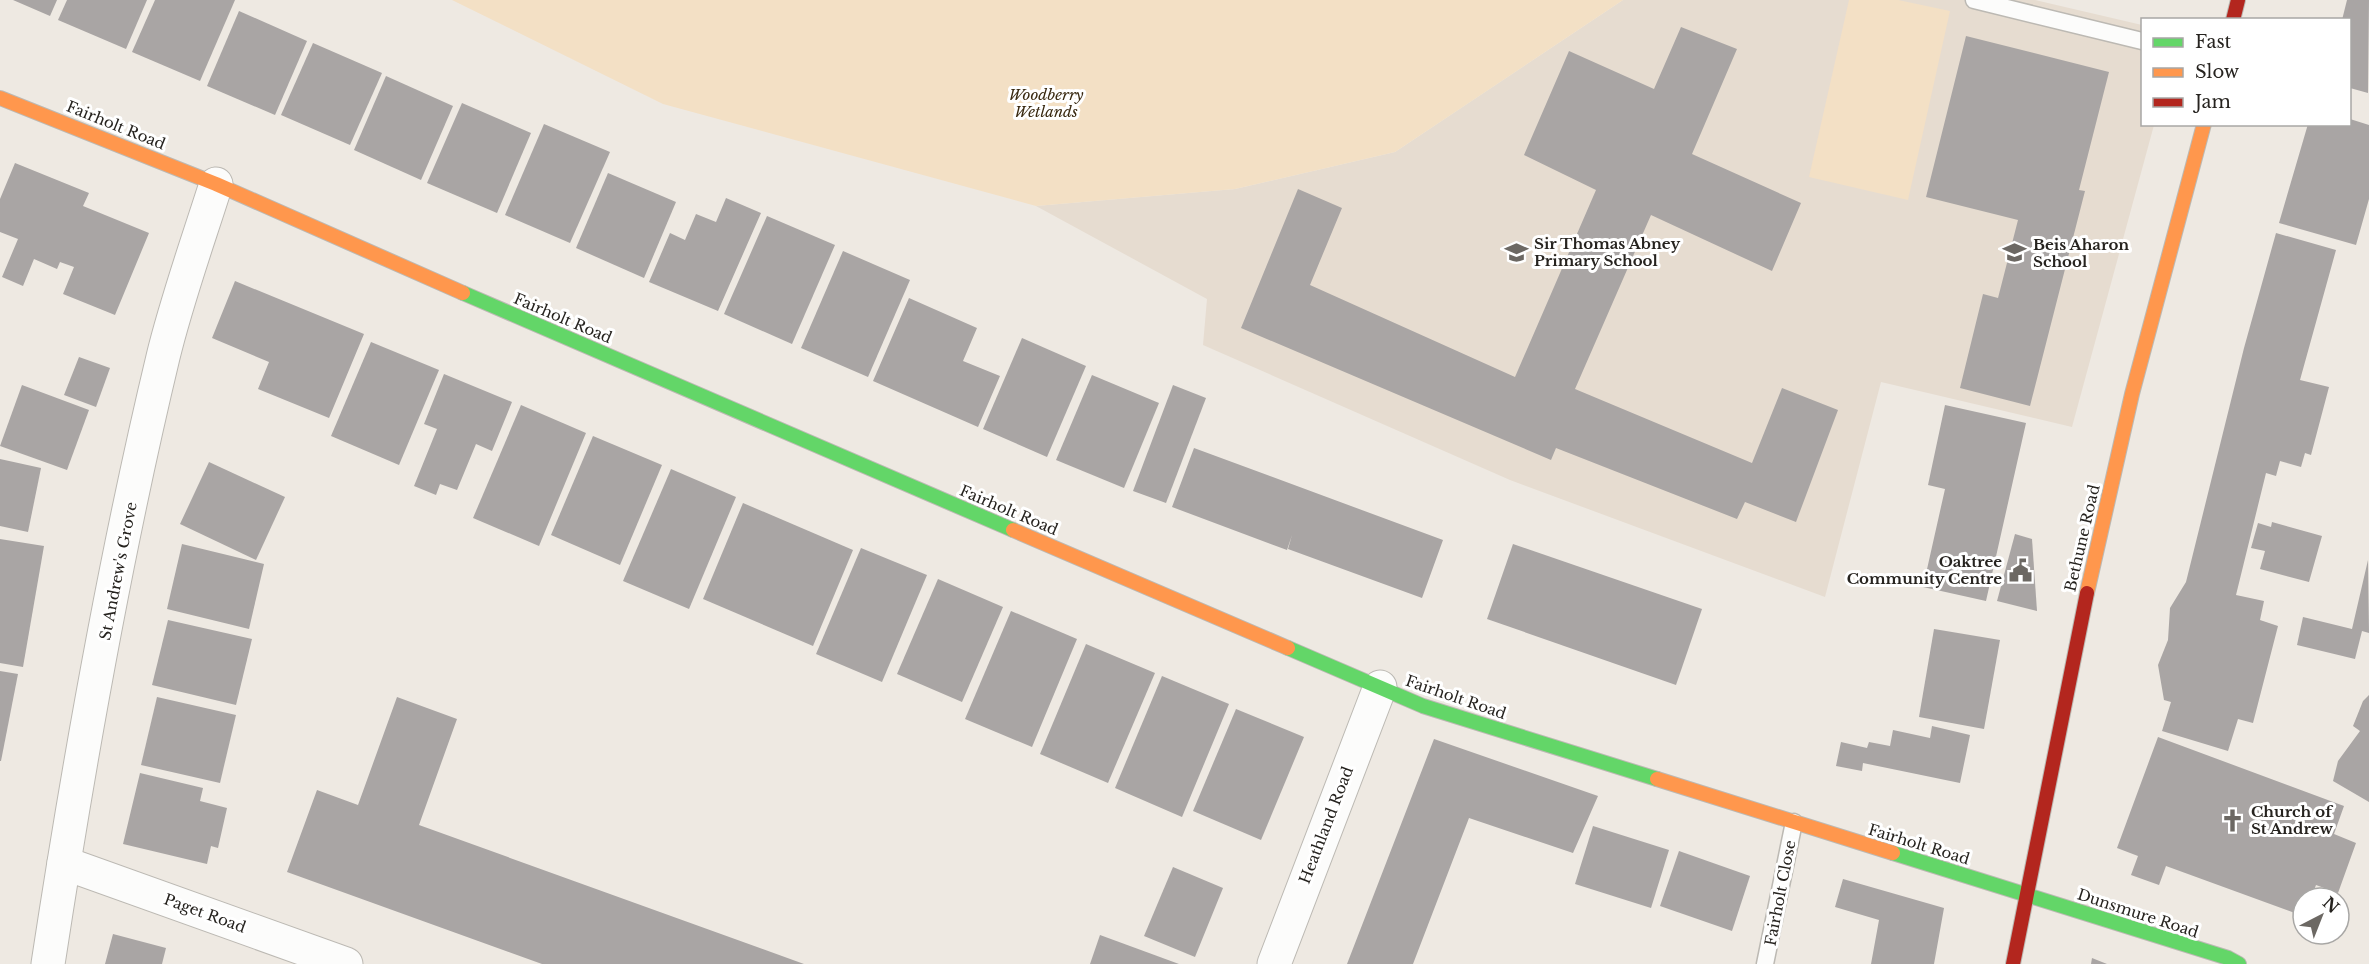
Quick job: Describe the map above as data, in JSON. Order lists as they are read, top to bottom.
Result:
{
  "streets": {
    "street": [
      "Fairholt Road",
      "Bethune Road",
      "St Andrew's Grove",
      "Heathland Road",
      "Paget Road",
      "Dunsmure Road"
    ],
    "lane": ["Fairholt Close"]
  },
  "crossings": [
    ["Fairholt Road", "Bethune Road"],
    ["Fairholt Road", "St Andrew's Grove"],
    ["Fairholt Road", "Heathland Road"],
    ["Fairholt Road", "Fairholt Close"],
    ["Fairholt Road", "Dunsmure Road"],
    ["Bethune Road", "Dunsmure Road"],
    ["St Andrew's Grove", "Paget Road"]
  ],
  "parks": ["Woodberry Wetlands"],
  "places": {
    "school or university": ["Sir Thomas Abney Primary School", "Beis Aharon School"],
    "public building": ["Oaktree Community Centre"],
    "church": ["Church of St Andrew"]
  },
  "legend": ["Fast", "Slow", "Jam"],
  "north": "top right"
}
